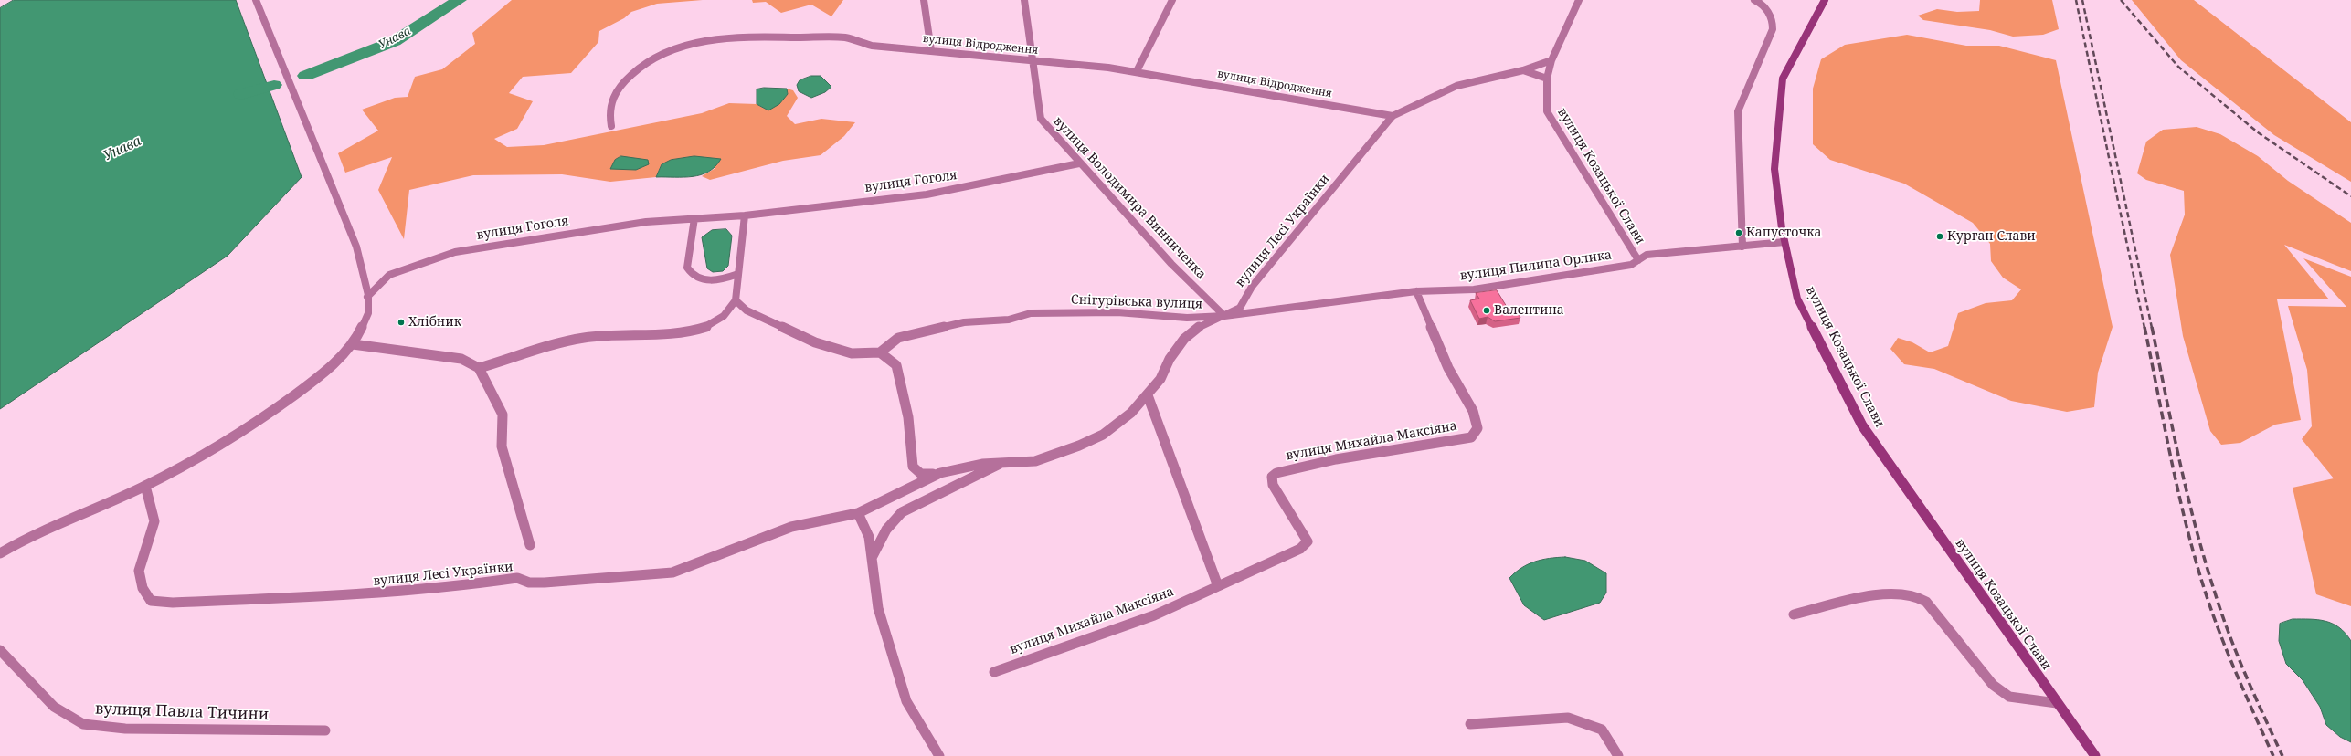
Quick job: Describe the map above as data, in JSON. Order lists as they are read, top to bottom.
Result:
{
  "streets": {
    "main road": ["вулиця Козацької Слави"],
    "street": [
      "вулиця Відродження",
      "вулиця Гоголя",
      "вулиця Володимира Винниченка",
      "вулиця Лесі Українки",
      "вулиця Пилипа Орлика",
      "Снігурівська вулиця",
      "вулиця Михайла Максіяна",
      "вулиця Павла Тичини"
    ]
  },
  "crossings": [
    ["вулиця Відродження", "вулиця Володимира Винниченка"],
    ["вулиця Відродження", "вулиця Лесі Українки"],
    ["вулиця Козацької Слави", "вулиця Лесі Українки"],
    ["вулиця Козацької Слави", "вулиця Пилипа Орлика"],
    ["вулиця Гоголя", "вулиця Володимира Винниченка"],
    ["вулиця Володимира Винниченка", "вулиця Лесі Українки"],
    ["вулиця Володимира Винниченка", "вулиця Пилипа Орлика"],
    ["вулиця Володимира Винниченка", "Снігурівська вулиця"],
    ["вулиця Лесі Українки", "вулиця Пилипа Орлика"],
    ["вулиця Лесі Українки", "Снігурівська вулиця"],
    ["вулиця Пилипа Орлика", "Снігурівська вулиця"],
    ["вулиця Пилипа Орлика", "вулиця Михайла Максіяна"]
  ],
  "water": ["Унава"],
  "places": [
    "Капусточка",
    "Курган Слави",
    "Валентина",
    "Хлібник"
  ]
}
